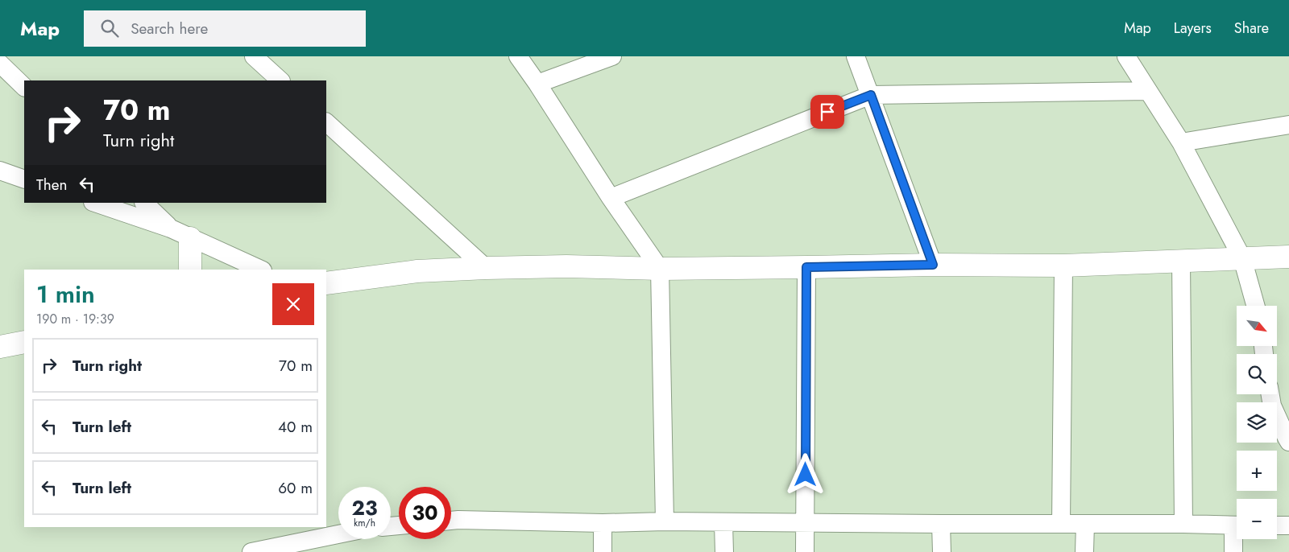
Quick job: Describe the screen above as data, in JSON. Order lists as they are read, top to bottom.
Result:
{
  "north": "bottom right",
  "page": {
    "header": "Map",
    "search": "Search here",
    "nav": ["Map", "Layers", "Share"],
    "turn": ["70 m", "Turn right"],
    "then": "Then",
    "heading": ["1 min", "190 m · 19:39"],
    "map_buttons": ["+", "−"],
    "list": [
      {
        "name": "Turn right",
        "value": "70 m"
      },
      {
        "name": "Turn left",
        "value": "40 m"
      },
      {
        "name": "Turn left",
        "value": "60 m"
      }
    ],
    "speed": "23 km/h",
    "limit": "30"
  }
}
